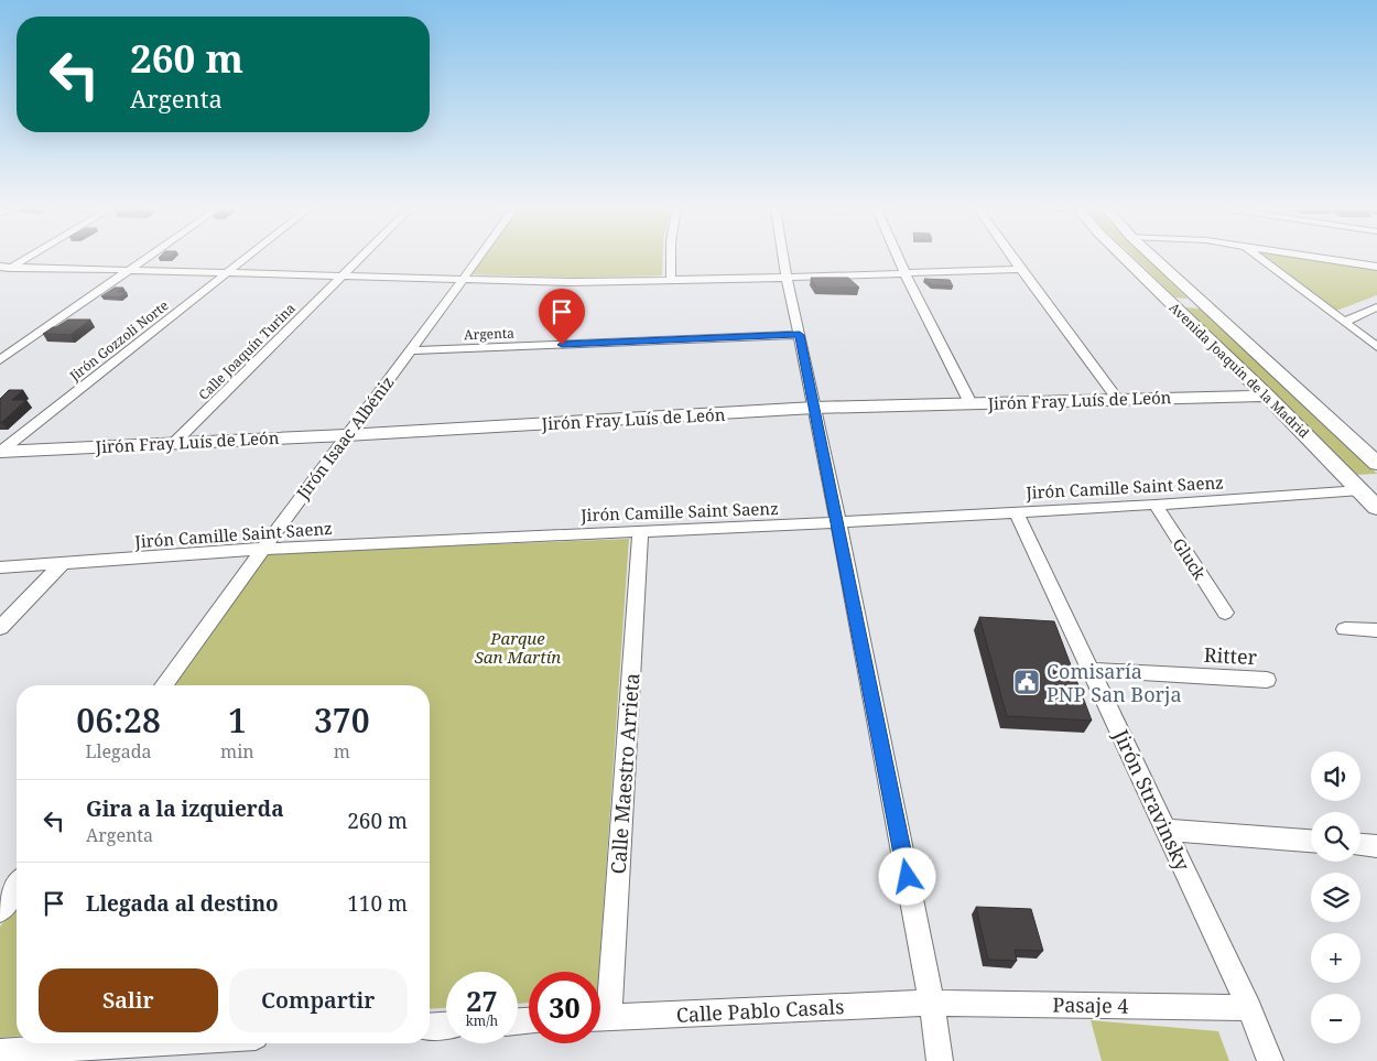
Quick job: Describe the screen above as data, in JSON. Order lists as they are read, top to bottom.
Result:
{
  "streets": {
    "street": [
      "Argenta",
      "Jirón Gozzoli Norte",
      "Calle Joaquín Turina",
      "Avenida Joaquín de la Madrid",
      "Jirón Fray Luís de León",
      "Jirón Isaac Albéniz",
      "Jirón Camille Saint Saenz",
      "Gluck",
      "Ritter",
      "Calle Maestro Arrieta",
      "Jirón Stravinsky",
      "Pasaje 4",
      "Calle Pablo Casals"
    ]
  },
  "crossings": [
    ["Argenta", "Jirón Isaac Albéniz"],
    ["Jirón Gozzoli Norte", "Jirón Fray Luís de León"],
    ["Calle Joaquín Turina", "Jirón Fray Luís de León"],
    ["Avenida Joaquín de la Madrid", "Jirón Fray Luís de León"],
    ["Avenida Joaquín de la Madrid", "Jirón Camille Saint Saenz"],
    ["Jirón Fray Luís de León", "Jirón Isaac Albéniz"],
    ["Jirón Isaac Albéniz", "Jirón Camille Saint Saenz"],
    ["Jirón Camille Saint Saenz", "Gluck"],
    ["Jirón Camille Saint Saenz", "Calle Maestro Arrieta"],
    ["Jirón Camille Saint Saenz", "Jirón Stravinsky"],
    ["Ritter", "Jirón Stravinsky"],
    ["Jirón Stravinsky", "Pasaje 4"],
    ["Pasaje 4", "Calle Pablo Casals"]
  ],
  "parks": ["Parque San Martín"],
  "places": {
    "public building": ["Comisaría PNP San Borja"]
  },
  "page": {
    "turn": ["260 m", "Argenta"],
    "eta": [
      "06:28",
      "Llegada",
      "1",
      "min",
      "370",
      "m"
    ],
    "map_buttons": ["+", "−"],
    "list": [
      {
        "name": "Gira a la izquierda",
        "note": "Argenta",
        "value": "260 m"
      },
      {
        "name": "Llegada al destino",
        "value": "110 m"
      }
    ],
    "buttons": ["Salir", "Compartir"],
    "speed": "27 km/h",
    "limit": "30"
  }
}
